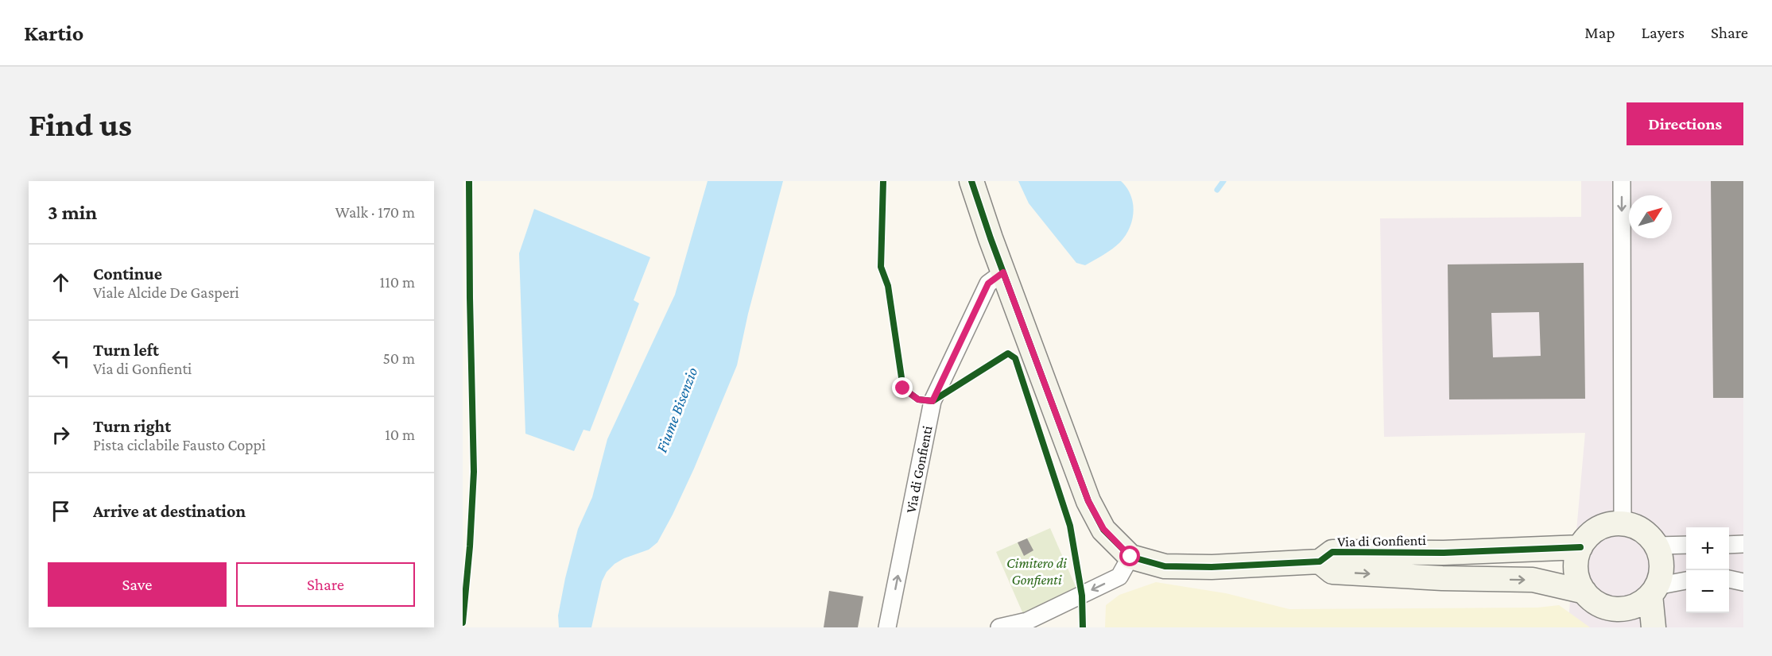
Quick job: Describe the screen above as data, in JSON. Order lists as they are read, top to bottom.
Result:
{
  "streets": {
    "street": ["Via di Gonfienti"]
  },
  "water": ["Fiume Bisenzio"],
  "parks": ["Cimitero di Gonfienti"],
  "north": "top right",
  "page": {
    "header": "Kartio",
    "nav": ["Map", "Layers", "Share"],
    "buttons": [
      "Directions",
      ["Save", "Share"]
    ],
    "title": "Find us",
    "heading": ["3 min", "Walk · 170 m"],
    "list": [
      ["Continue", "Viale Alcide De Gasperi", "110 m"],
      ["Turn left", "Via di Gonfienti", "50 m"],
      ["Turn right", "Pista ciclabile Fausto Coppi", "10 m"],
      "Arrive at destination"
    ],
    "map_buttons": ["+", "−"]
  }
}
